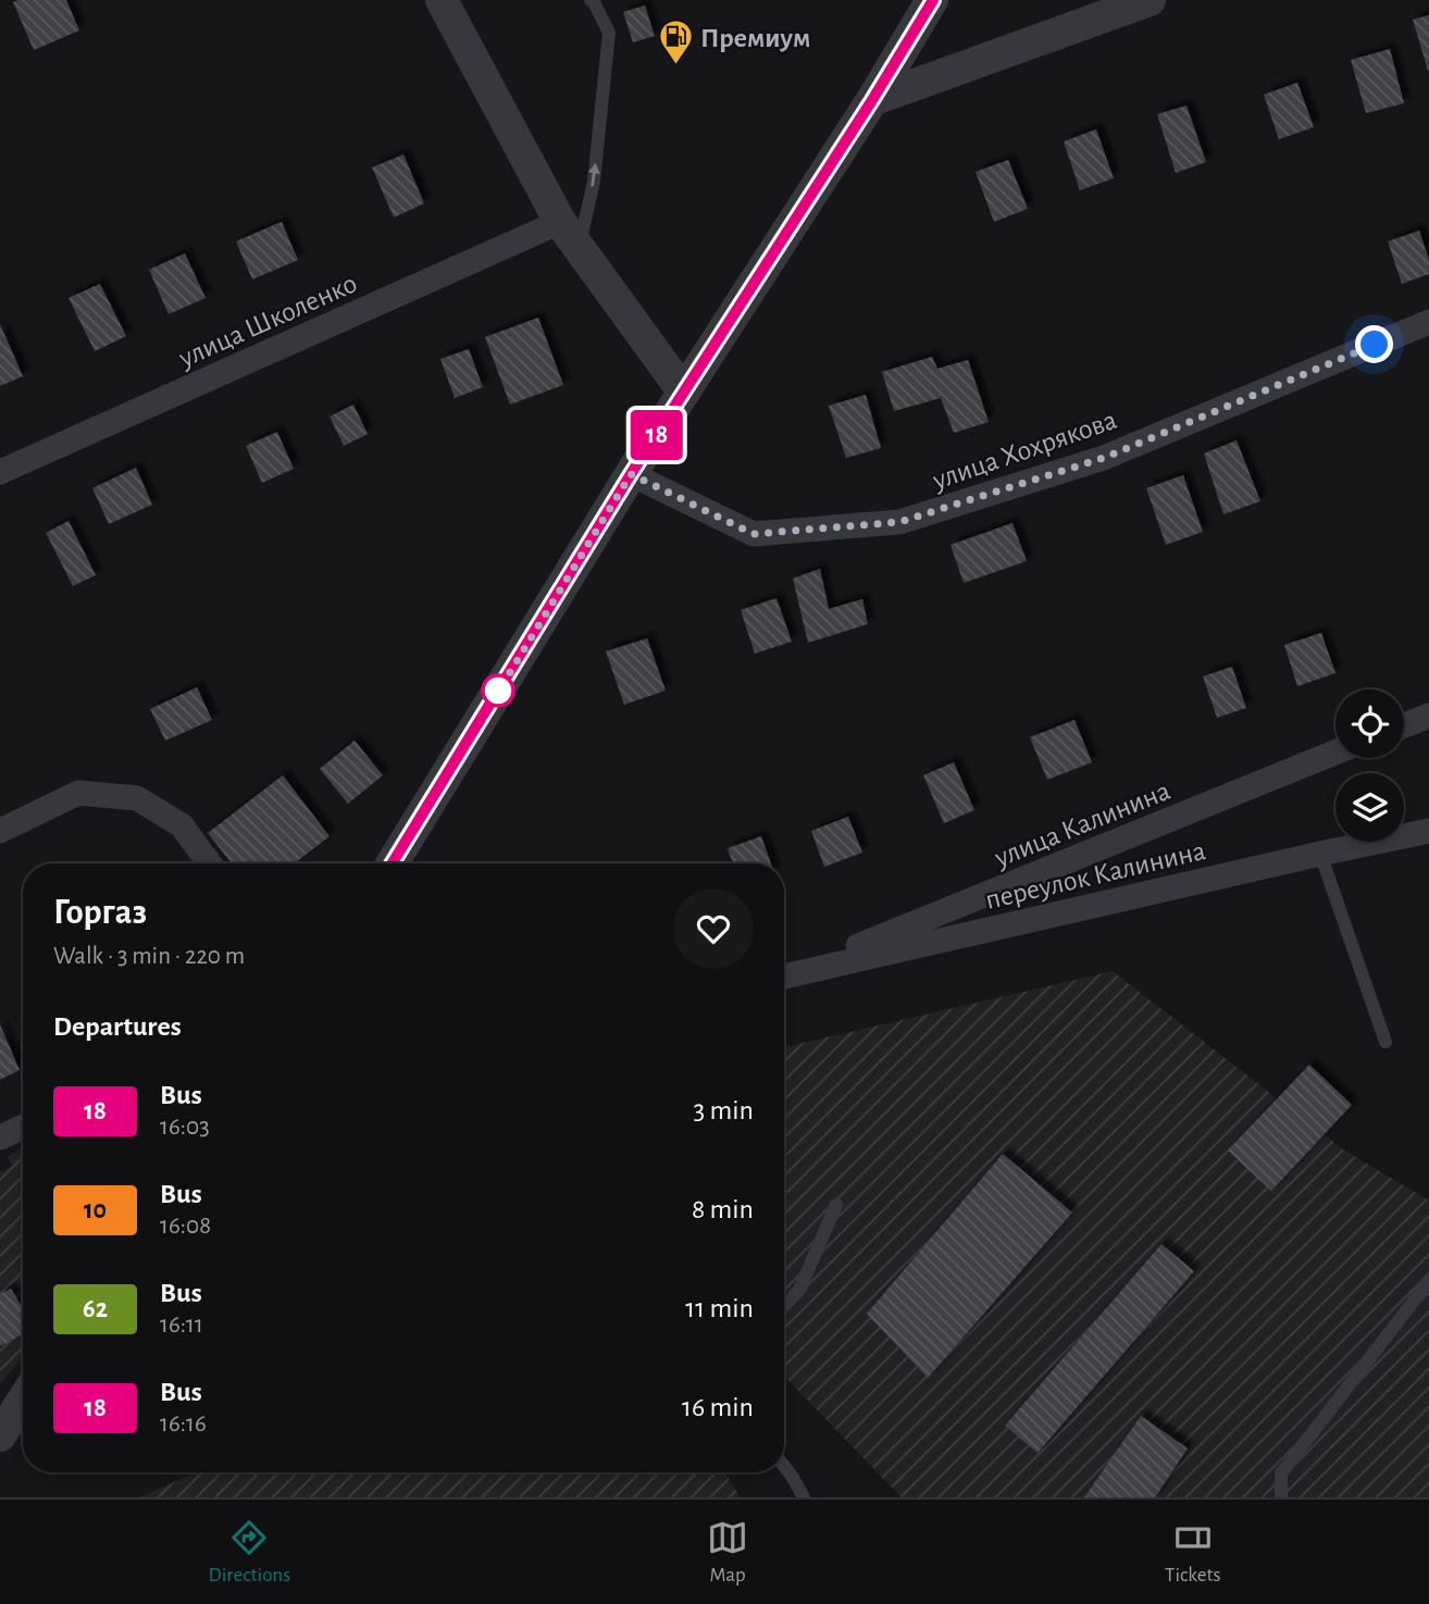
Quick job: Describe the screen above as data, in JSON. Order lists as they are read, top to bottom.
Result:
{
  "streets": {
    "street": [
      "улица Школенко",
      "улица Хохрякова",
      "улица Калинина",
      "переулок Калинина"
    ]
  },
  "places": {
    "fuel station": ["Премиум"]
  },
  "lines": ["bus line 18"],
  "page": {
    "on_map": "18",
    "heading": [
      ["Горгаз", "Walk · 3 min · 220 m"],
      "Departures"
    ],
    "list": [
      {
        "mark": "18",
        "name": "Bus",
        "note": "16:03",
        "value": "3 min"
      },
      {
        "mark": "10",
        "name": "Bus",
        "note": "16:08",
        "value": "8 min"
      },
      {
        "mark": "62",
        "name": "Bus",
        "note": "16:11",
        "value": "11 min"
      },
      {
        "mark": "18",
        "name": "Bus",
        "note": "16:16",
        "value": "16 min"
      }
    ],
    "tabs": ["Directions", "Map", "Tickets"]
  }
}
